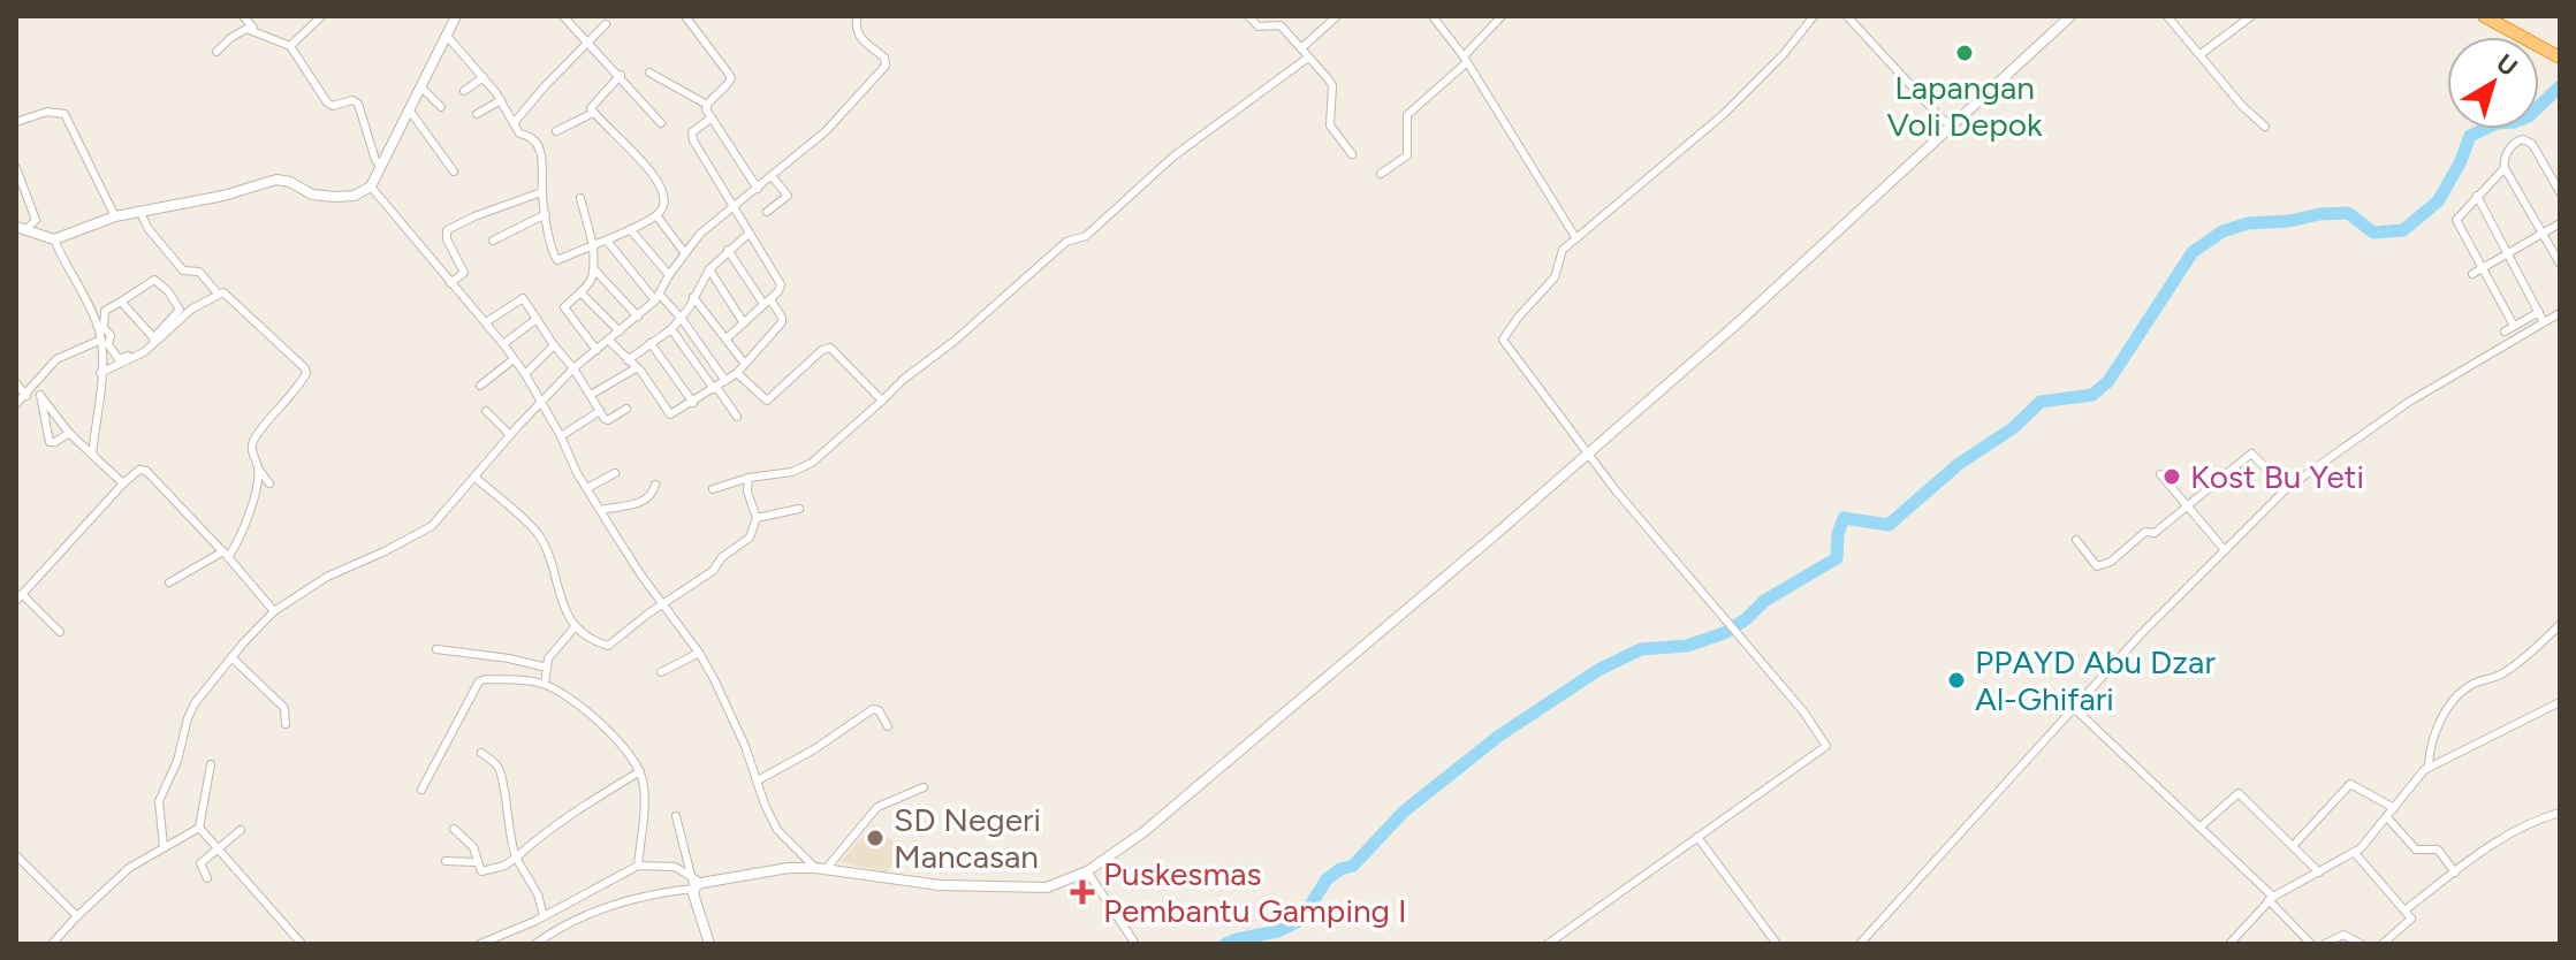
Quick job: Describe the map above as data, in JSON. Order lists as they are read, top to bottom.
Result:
{
  "places": {
    "other": [
      "Lapangan Voli Depok",
      "Kost Bu Yeti",
      "PPAYD Abu Dzar Al-Ghifari",
      "SD Negeri Mancasan"
    ],
    "health": ["Puskesmas Pembantu Gamping I"]
  },
  "north": "top right"
}
